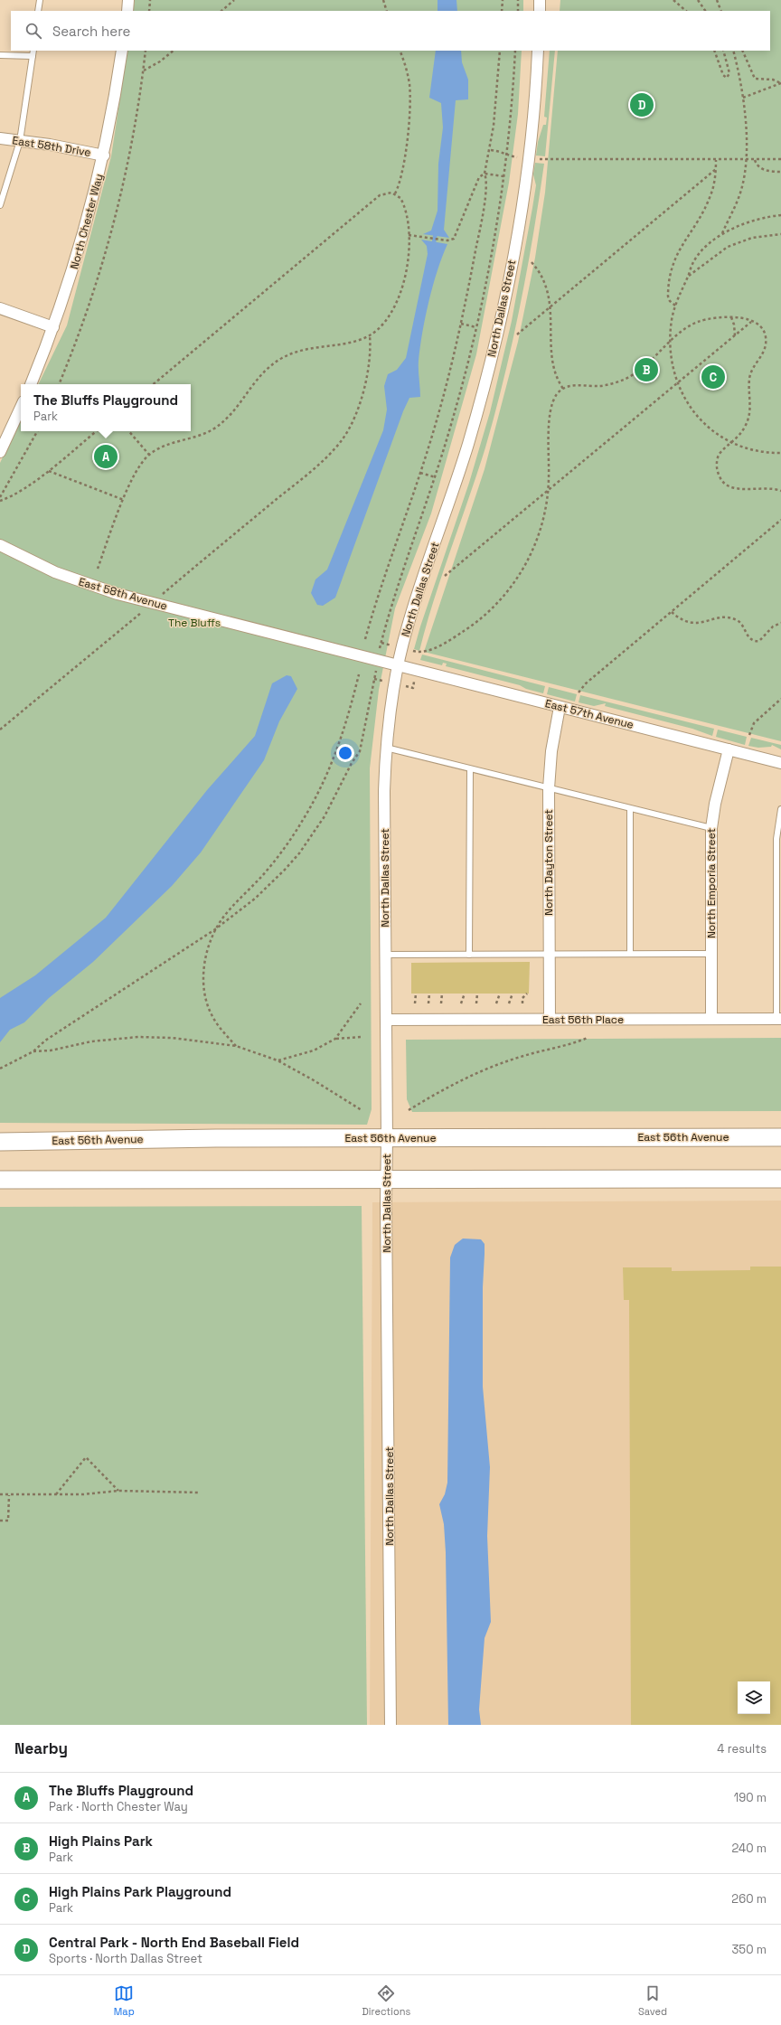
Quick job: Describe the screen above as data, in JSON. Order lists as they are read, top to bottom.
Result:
{
  "streets": {
    "main road": ["East 56th Avenue"],
    "street": [
      "East 58th Drive",
      "North Chester Way",
      "North Dallas Street",
      "East 58th Avenue",
      "East 57th Avenue",
      "North Dayton Street",
      "North Emporia Street",
      "East 56th Place"
    ]
  },
  "crossings": [
    ["East 58th Drive", "North Chester Way"],
    ["North Dallas Street", "East 58th Avenue"],
    ["North Dallas Street", "East 57th Avenue"],
    ["North Dallas Street", "East 56th Place"],
    ["North Dallas Street", "East 56th Avenue"],
    ["East 58th Avenue", "East 57th Avenue"],
    ["East 57th Avenue", "North Dayton Street"],
    ["East 57th Avenue", "North Emporia Street"],
    ["North Dayton Street", "East 56th Place"],
    ["North Emporia Street", "East 56th Place"]
  ],
  "parks": ["The Bluffs"],
  "page": {
    "search": "Search here",
    "pins": [
      "D",
      "B",
      "C",
      "A"
    ],
    "popup": ["The Bluffs Playground", "Park"],
    "heading": ["Nearby", "4 results"],
    "list": [
      {
        "mark": "A",
        "name": "The Bluffs Playground",
        "note": "Park · North Chester Way",
        "value": "190 m"
      },
      {
        "mark": "B",
        "name": "High Plains Park",
        "note": "Park",
        "value": "240 m"
      },
      {
        "mark": "C",
        "name": "High Plains Park Playground",
        "note": "Park",
        "value": "260 m"
      },
      {
        "mark": "D",
        "name": "Central Park - North End Baseball Field",
        "note": "Sports · North Dallas Street",
        "value": "350 m"
      }
    ],
    "nav": ["Map", "Directions", "Saved"]
  }
}
